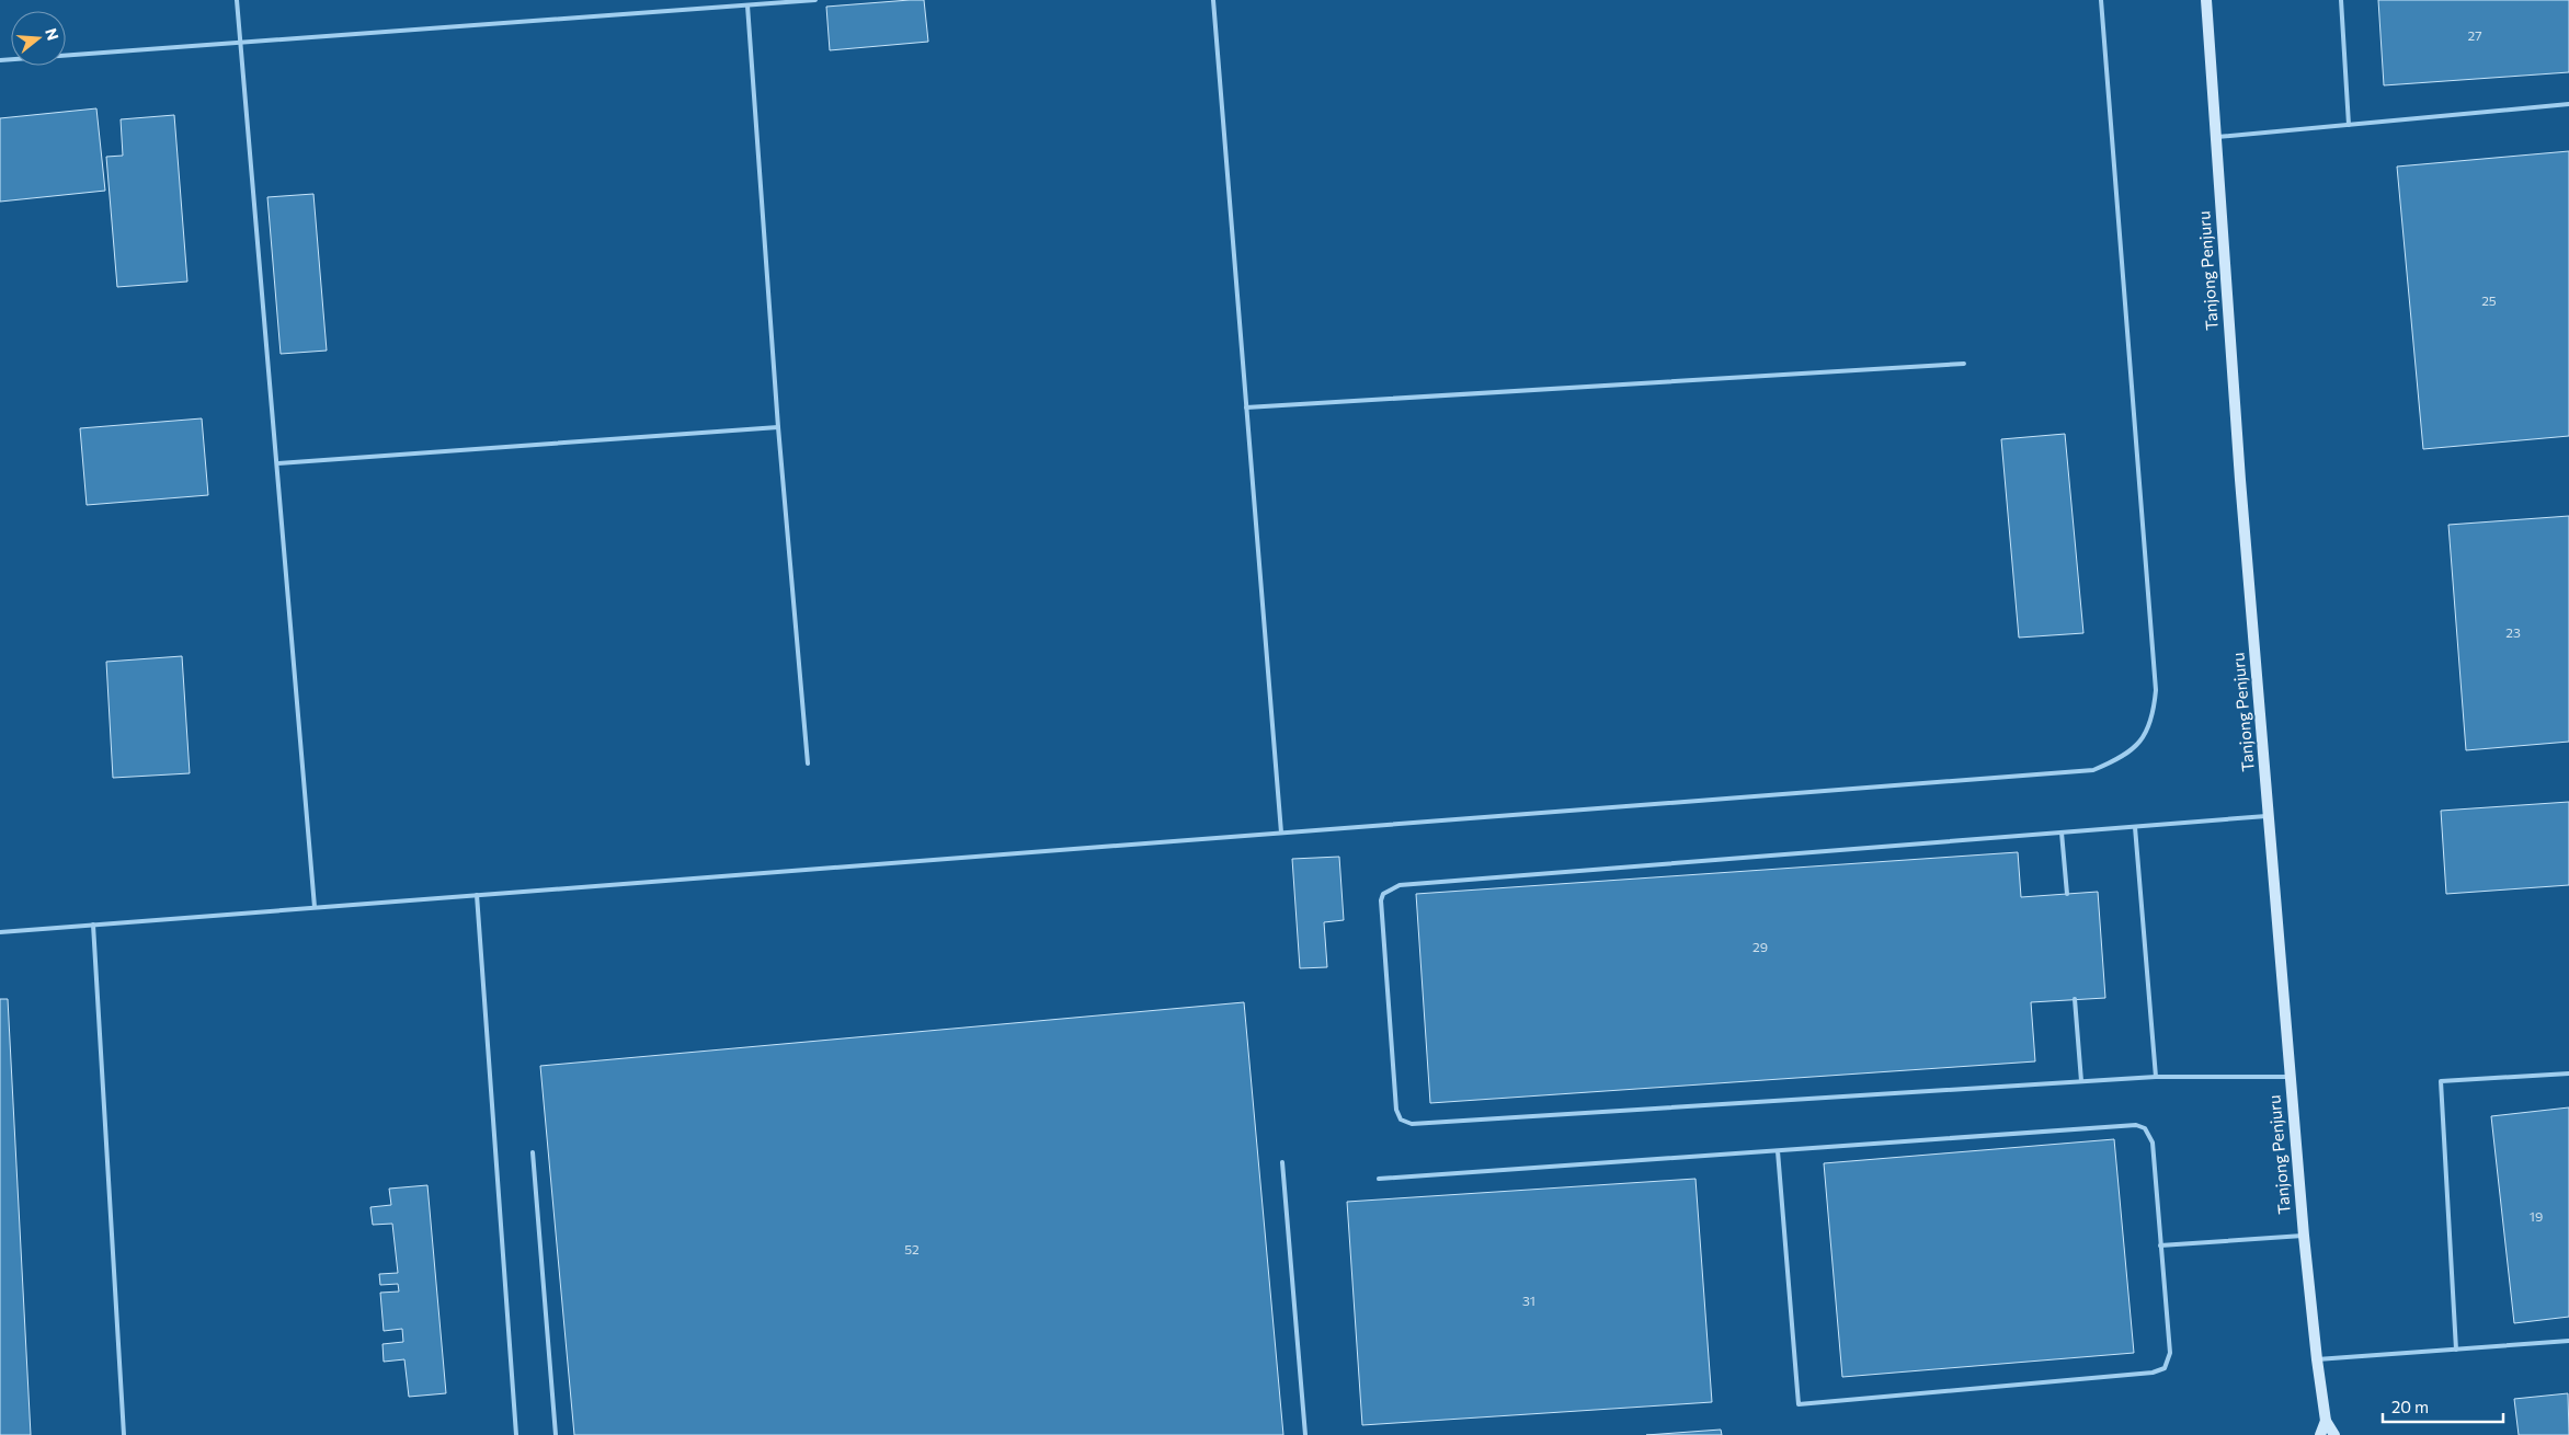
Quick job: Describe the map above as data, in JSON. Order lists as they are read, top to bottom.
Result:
{
  "streets": {
    "main road": ["Tanjong Penjuru"]
  },
  "house_numbers": [
    "27",
    "25",
    "23",
    "29",
    "19",
    "52",
    "31"
  ],
  "scale_bar": "20 m",
  "north": "right"
}
